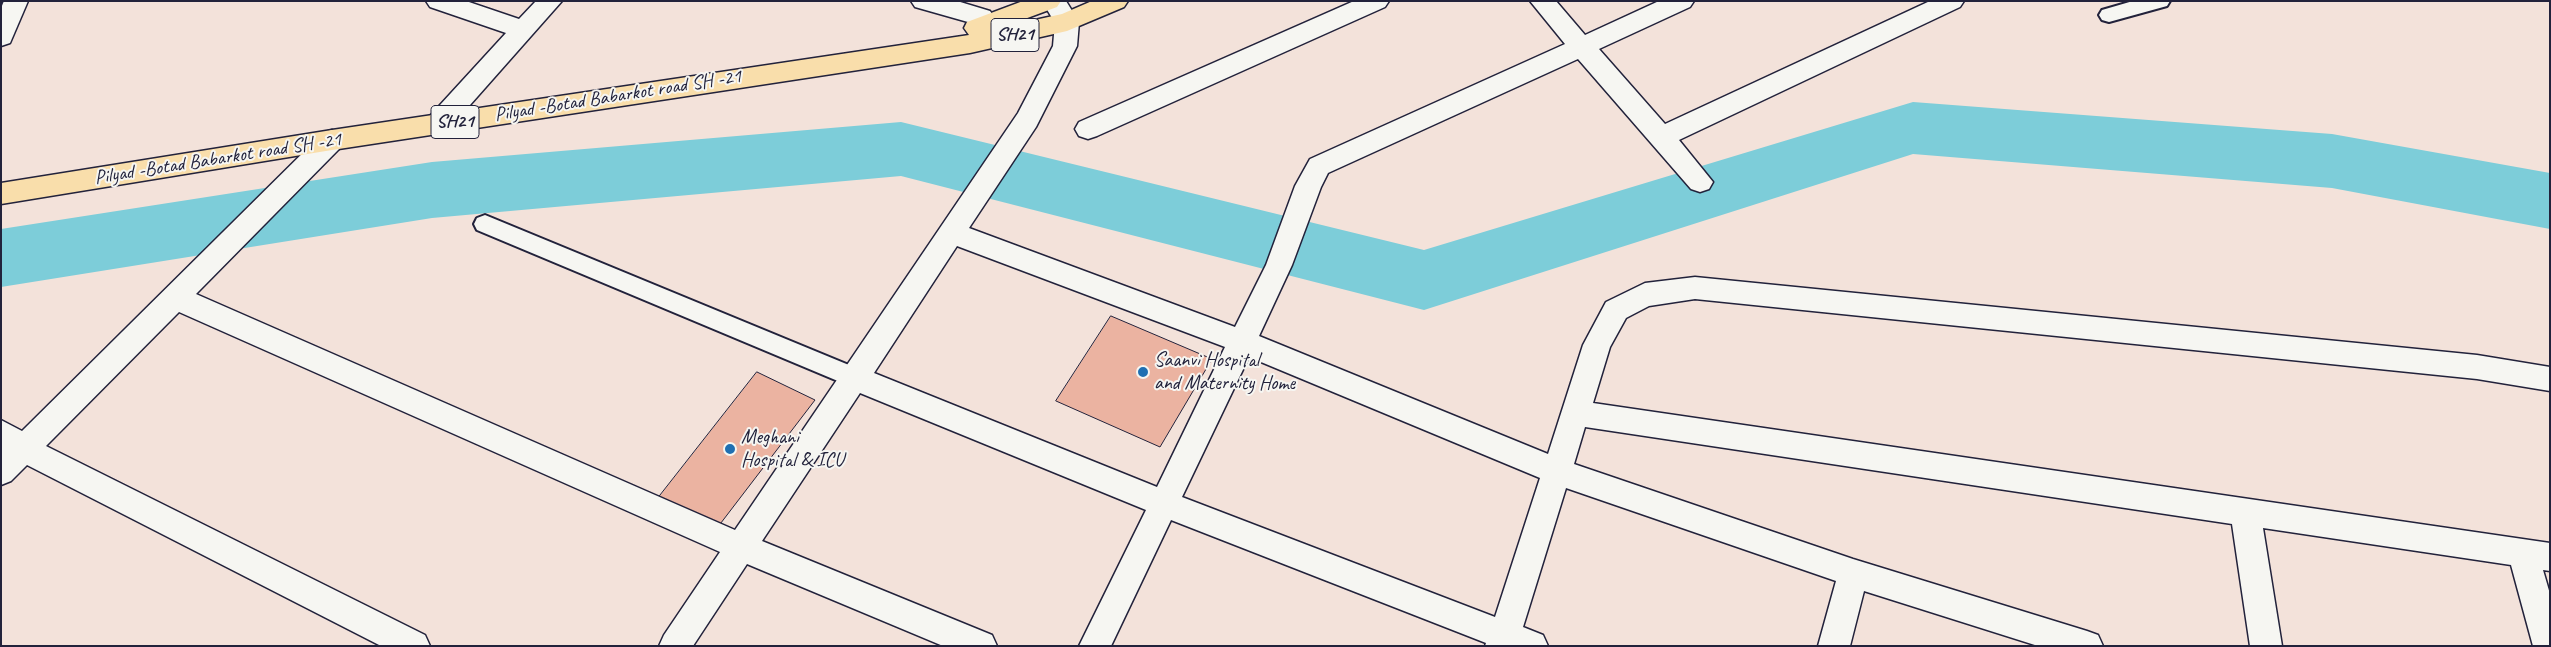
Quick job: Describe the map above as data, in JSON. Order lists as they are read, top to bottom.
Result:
{
  "streets": {
    "main road": ["SH21", "Pilyad -Botad Babarkot road SH -21"]
  },
  "places": ["Saanvi Hospital and Maternity Home", "Meghani Hospital & ICU"]
}
